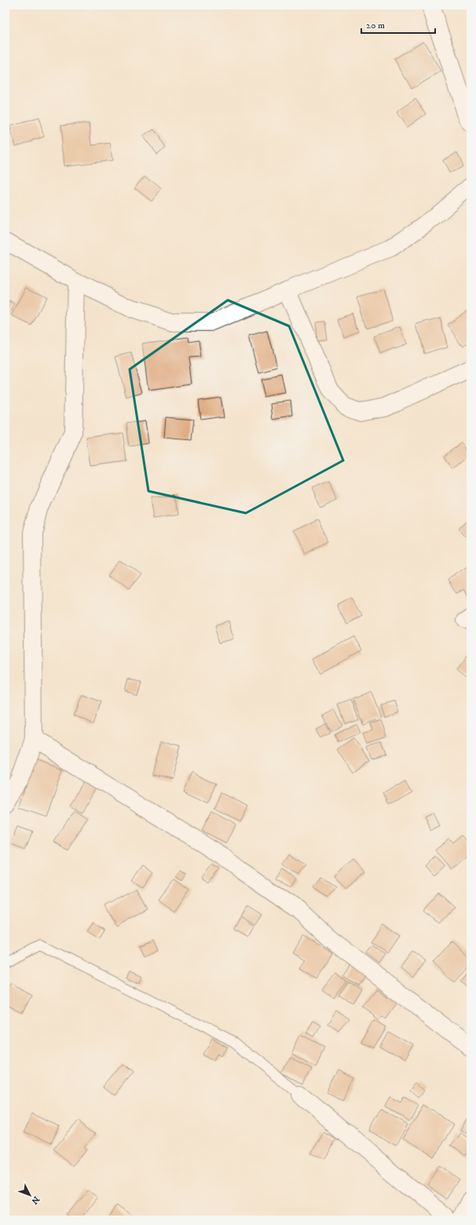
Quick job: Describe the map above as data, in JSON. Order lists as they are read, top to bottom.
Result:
{
  "scale_bar": "20 m",
  "north": "bottom right"
}
